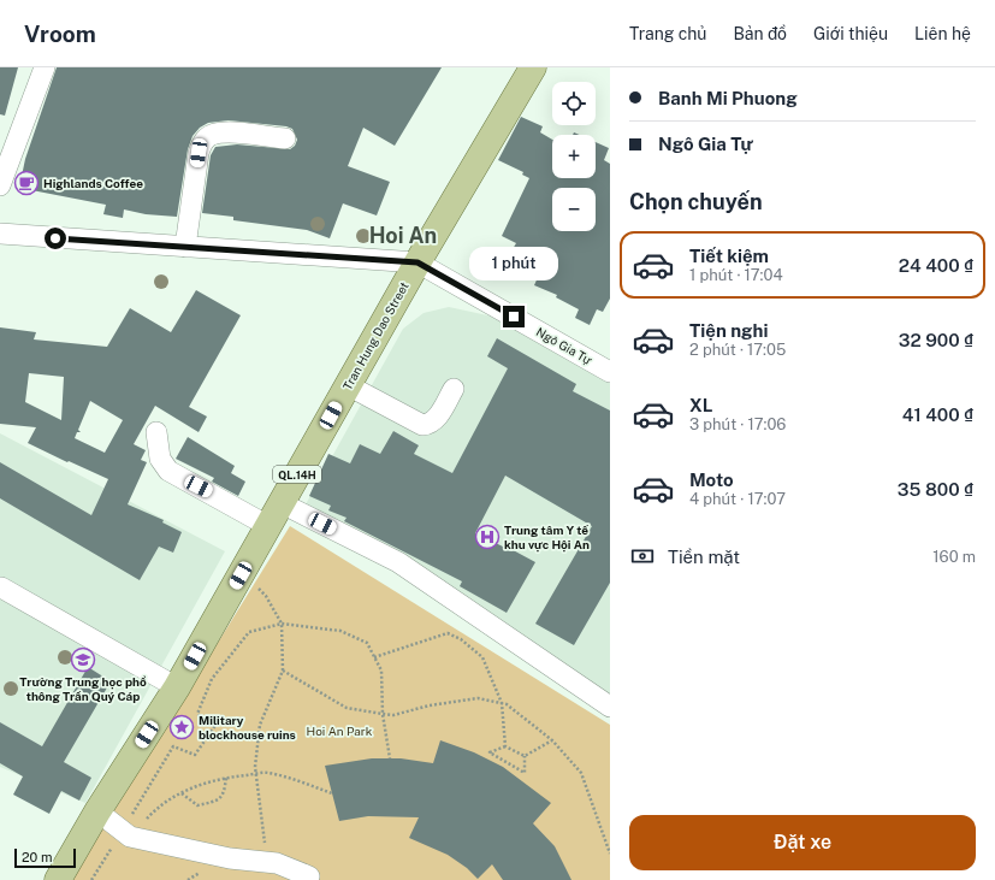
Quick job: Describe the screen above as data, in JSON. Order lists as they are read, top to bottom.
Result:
{
  "streets": {
    "main road": ["Tran Hung Dao Street", "QL.14H"],
    "street": ["Ngô Gia Tự"]
  },
  "crossings": [
    ["Tran Hung Dao Street", "Ngô Gia Tự"]
  ],
  "districts": ["Hoi An"],
  "parks": ["Hoi An Park"],
  "places": {
    "cafe": ["Highlands Coffee"],
    "hospital": ["Trung tâm Y tế khu vực Hội An"],
    "school or university": ["Trường Trung học phổ thông Trần Quý Cáp"],
    "place": ["Military blockhouse ruins"]
  },
  "scale_bar": "20 m",
  "page": {
    "header": "Vroom",
    "nav": [
      "Trang chủ",
      "Bản đồ",
      "Giới thiệu",
      "Liên hệ"
    ],
    "banner": ["Banh Mi Phuong", "Ngô Gia Tự"],
    "map_buttons": ["+", "−"],
    "heading": "Chọn chuyến",
    "list": [
      {
        "name": "Tiết kiệm",
        "note": "1 phút · 17:04",
        "value": "24 400 ₫"
      },
      {
        "name": "Tiện nghi",
        "note": "2 phút · 17:05",
        "value": "32 900 ₫"
      },
      {
        "name": "XL",
        "note": "3 phút · 17:06",
        "value": "41 400 ₫"
      },
      {
        "name": "Moto",
        "note": "4 phút · 17:07",
        "value": "35 800 ₫"
      }
    ],
    "bubble": "1 phút",
    "pay": ["Tiền mặt", "160 m"],
    "buttons": "Đặt xe",
    "scale": "20 m"
  }
}
